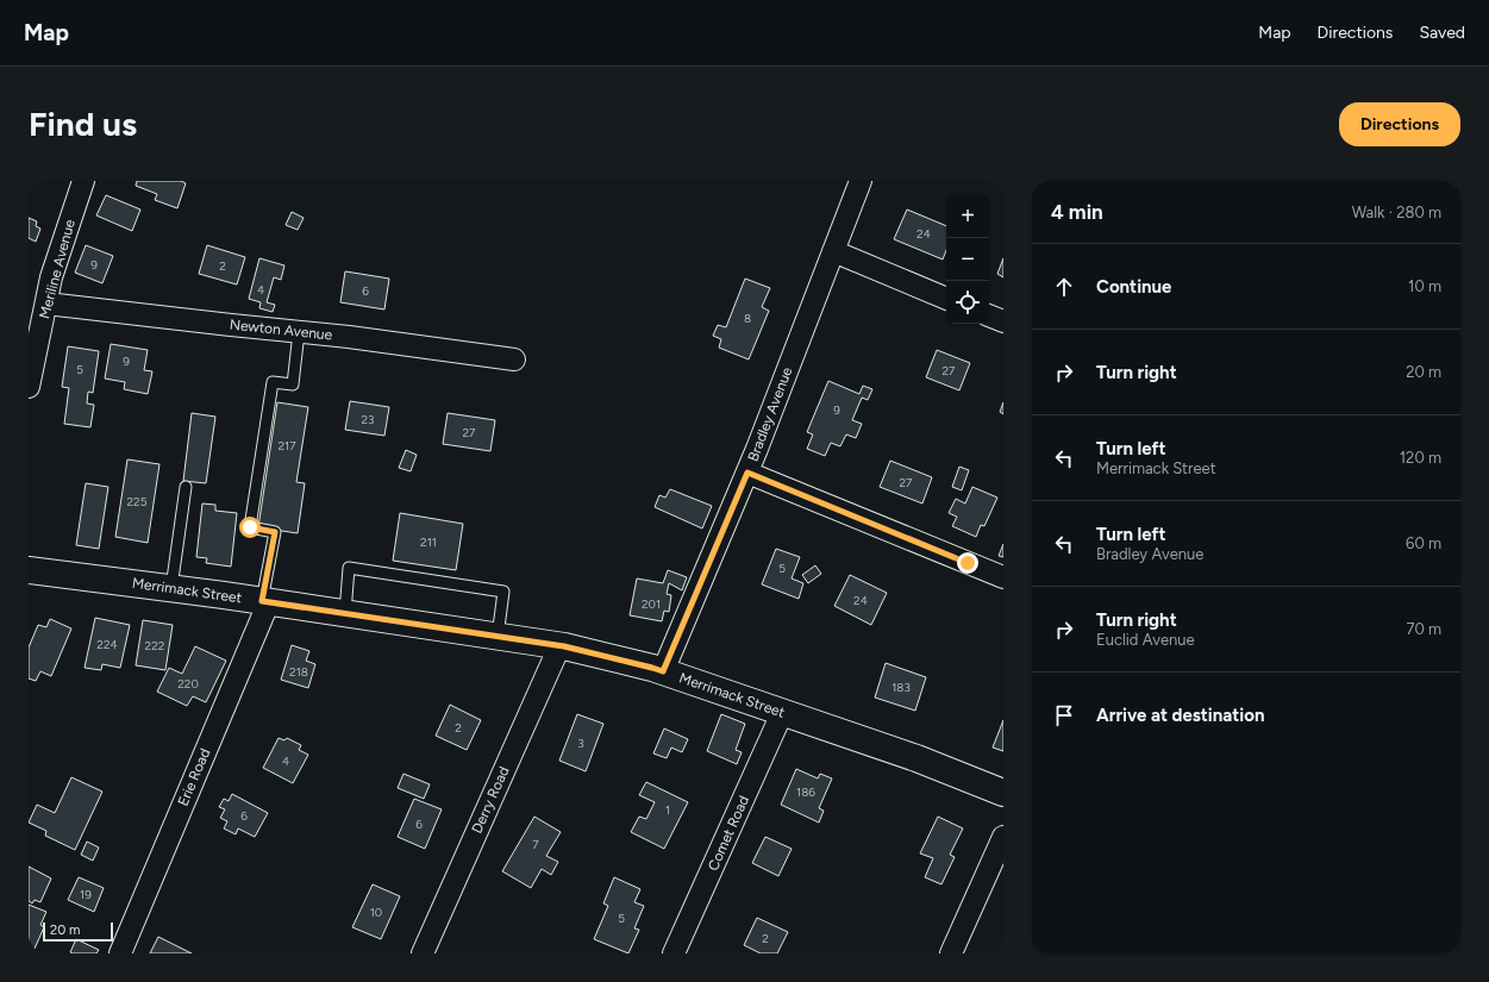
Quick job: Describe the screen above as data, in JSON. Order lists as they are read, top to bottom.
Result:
{
  "streets": {
    "main road": ["Merrimack Street"],
    "street": [
      "Meriline Avenue",
      "Newton Avenue",
      "Bradley Avenue",
      "Erie Road",
      "Derry Road",
      "Comet Road"
    ]
  },
  "crossings": [
    ["Meriline Avenue", "Newton Avenue"],
    ["Bradley Avenue", "Merrimack Street"],
    ["Merrimack Street", "Erie Road"],
    ["Merrimack Street", "Derry Road"],
    ["Merrimack Street", "Comet Road"]
  ],
  "house_numbers": [
    "24",
    "9",
    "2",
    "4",
    "6",
    "8",
    "9",
    "5",
    "27",
    "9",
    "23",
    "27",
    "217",
    "27",
    "225",
    "211",
    "5",
    "24",
    "201",
    "224",
    "222",
    "218",
    "220",
    "183",
    "2",
    "3",
    "4",
    "186",
    "1",
    "6",
    "6",
    "7",
    "19",
    "10",
    "5",
    "2"
  ],
  "scale_bar": "20 m",
  "page": {
    "header": "Map",
    "nav": ["Map", "Directions", "Saved"],
    "buttons": "Directions",
    "title": "Find us",
    "heading": ["4 min", "Walk · 280 m"],
    "map_buttons": ["+", "−"],
    "list": [
      ["Continue", "10 m"],
      ["Turn right", "20 m"],
      ["Turn left", "Merrimack Street", "120 m"],
      ["Turn left", "Bradley Avenue", "60 m"],
      ["Turn right", "Euclid Avenue", "70 m"],
      "Arrive at destination"
    ],
    "scale": "20 m"
  }
}
